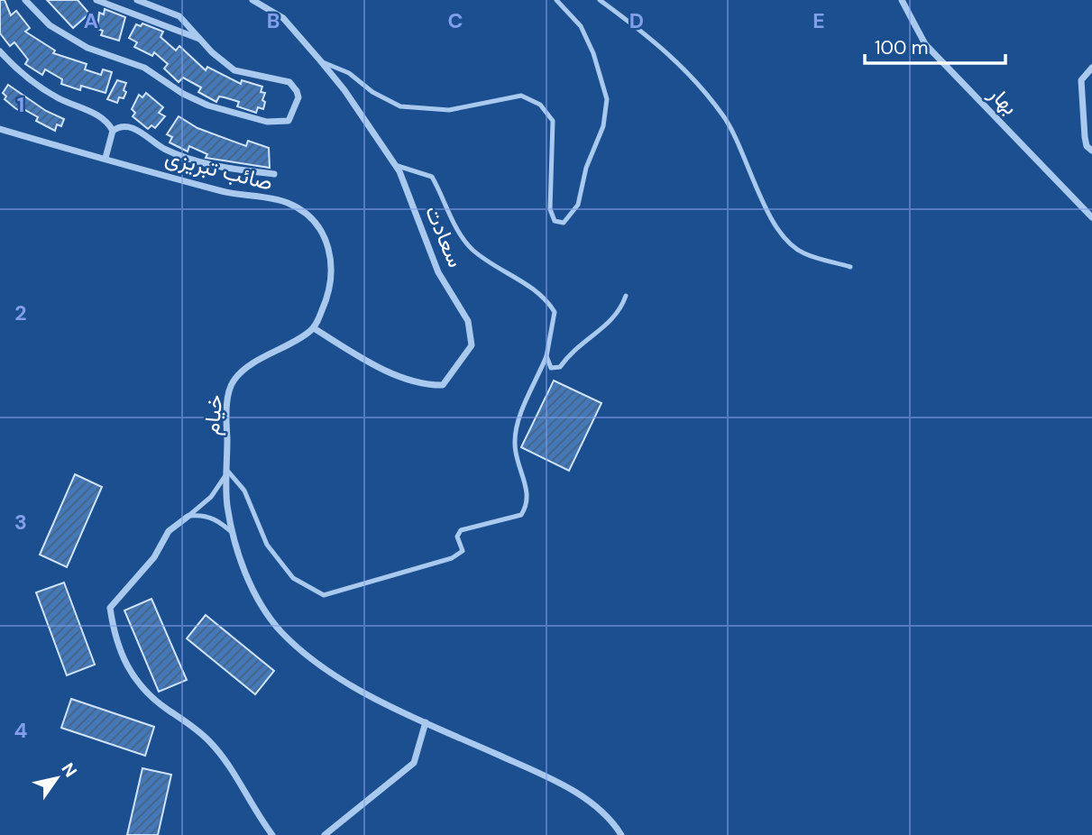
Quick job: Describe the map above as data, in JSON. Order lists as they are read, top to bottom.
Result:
{
  "streets": {
    "street": [
      "بهار",
      "صائب تبریزی",
      "سعادت",
      "خیام"
    ]
  },
  "crossings": [
    ["صائب تبریزی", "سعادت"],
    ["صائب تبریزی", "خیام"],
    ["سعادت", "خیام"]
  ],
  "scale_bar": "100 m",
  "north": "top right",
  "grid": {
    "columns": [
      "A",
      "B",
      "C",
      "D",
      "E"
    ],
    "rows": [
      "1",
      "2",
      "3",
      "4"
    ]
  }
}
